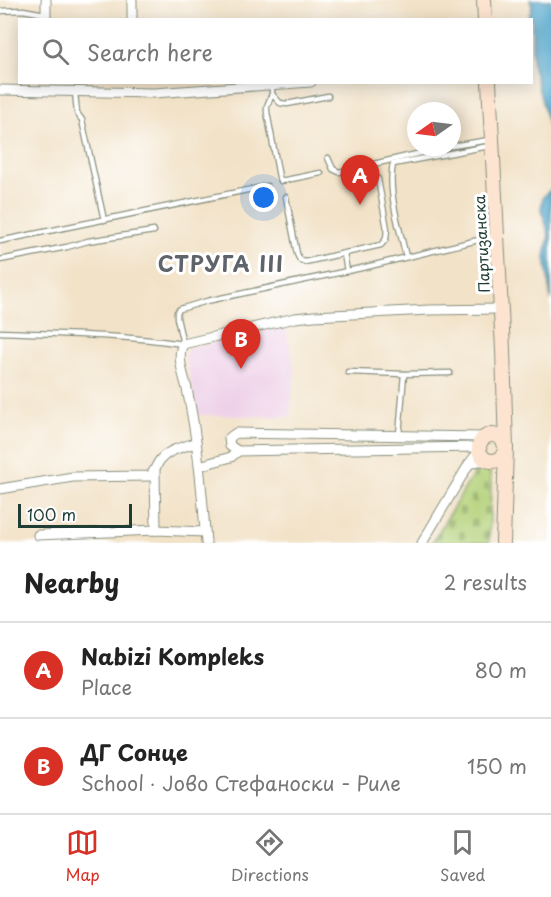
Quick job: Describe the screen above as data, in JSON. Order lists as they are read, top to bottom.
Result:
{
  "streets": {
    "main road": ["Партизанска"]
  },
  "districts": ["СТРУГА III"],
  "scale_bar": "100 m",
  "north": "left",
  "page": {
    "search": "Search here",
    "pins": ["A", "B"],
    "scale": "100 m",
    "heading": ["Nearby", "2 results"],
    "list": [
      {
        "mark": "A",
        "name": "Nabizi Kompleks",
        "note": "Place",
        "value": "80 m"
      },
      {
        "mark": "B",
        "name": "ДГ Сонце",
        "note": "School · Јово Стефаноски - Риле",
        "value": "150 m"
      }
    ],
    "nav": ["Map", "Directions", "Saved"]
  }
}
